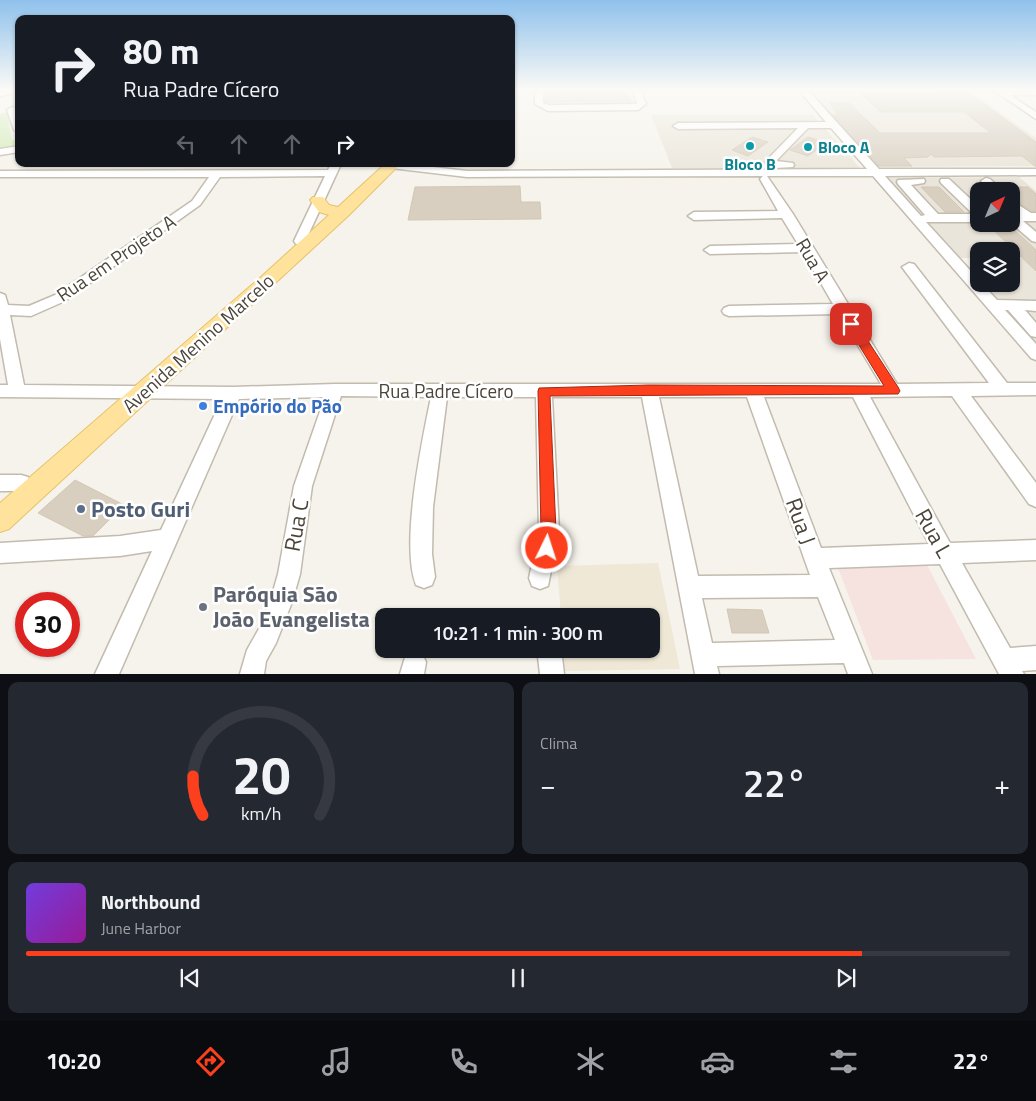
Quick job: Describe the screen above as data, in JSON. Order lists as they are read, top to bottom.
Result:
{
  "streets": {
    "main road": ["Avenida Menino Marcelo"],
    "street": [
      "Rua em Projeto A",
      "Rua A",
      "Rua Padre Cícero",
      "Rua J",
      "Rua C",
      "Rua L"
    ]
  },
  "crossings": [
    ["Rua A", "Rua Padre Cícero"],
    ["Avenida Menino Marcelo", "Rua Padre Cícero"],
    ["Rua Padre Cícero", "Rua J"],
    ["Rua Padre Cícero", "Rua C"],
    ["Rua Padre Cícero", "Rua L"]
  ],
  "places": [
    "Bloco B",
    "Bloco A",
    "Empório do Pão",
    "Posto Guri",
    "Paróquia São João Evangelista"
  ],
  "north": "top right",
  "page": {
    "turn": ["80 m", "Rua Padre Cícero"],
    "limit": "30",
    "trip": "10:21 · 1 min · 300 m",
    "tile": "Clima",
    "heat": ["−", "22°", "+"],
    "song": ["Northbound", "June Harbor"],
    "tabs": ["10:20", "22°"],
    "gauge": ["20", "km/h"]
  }
}
